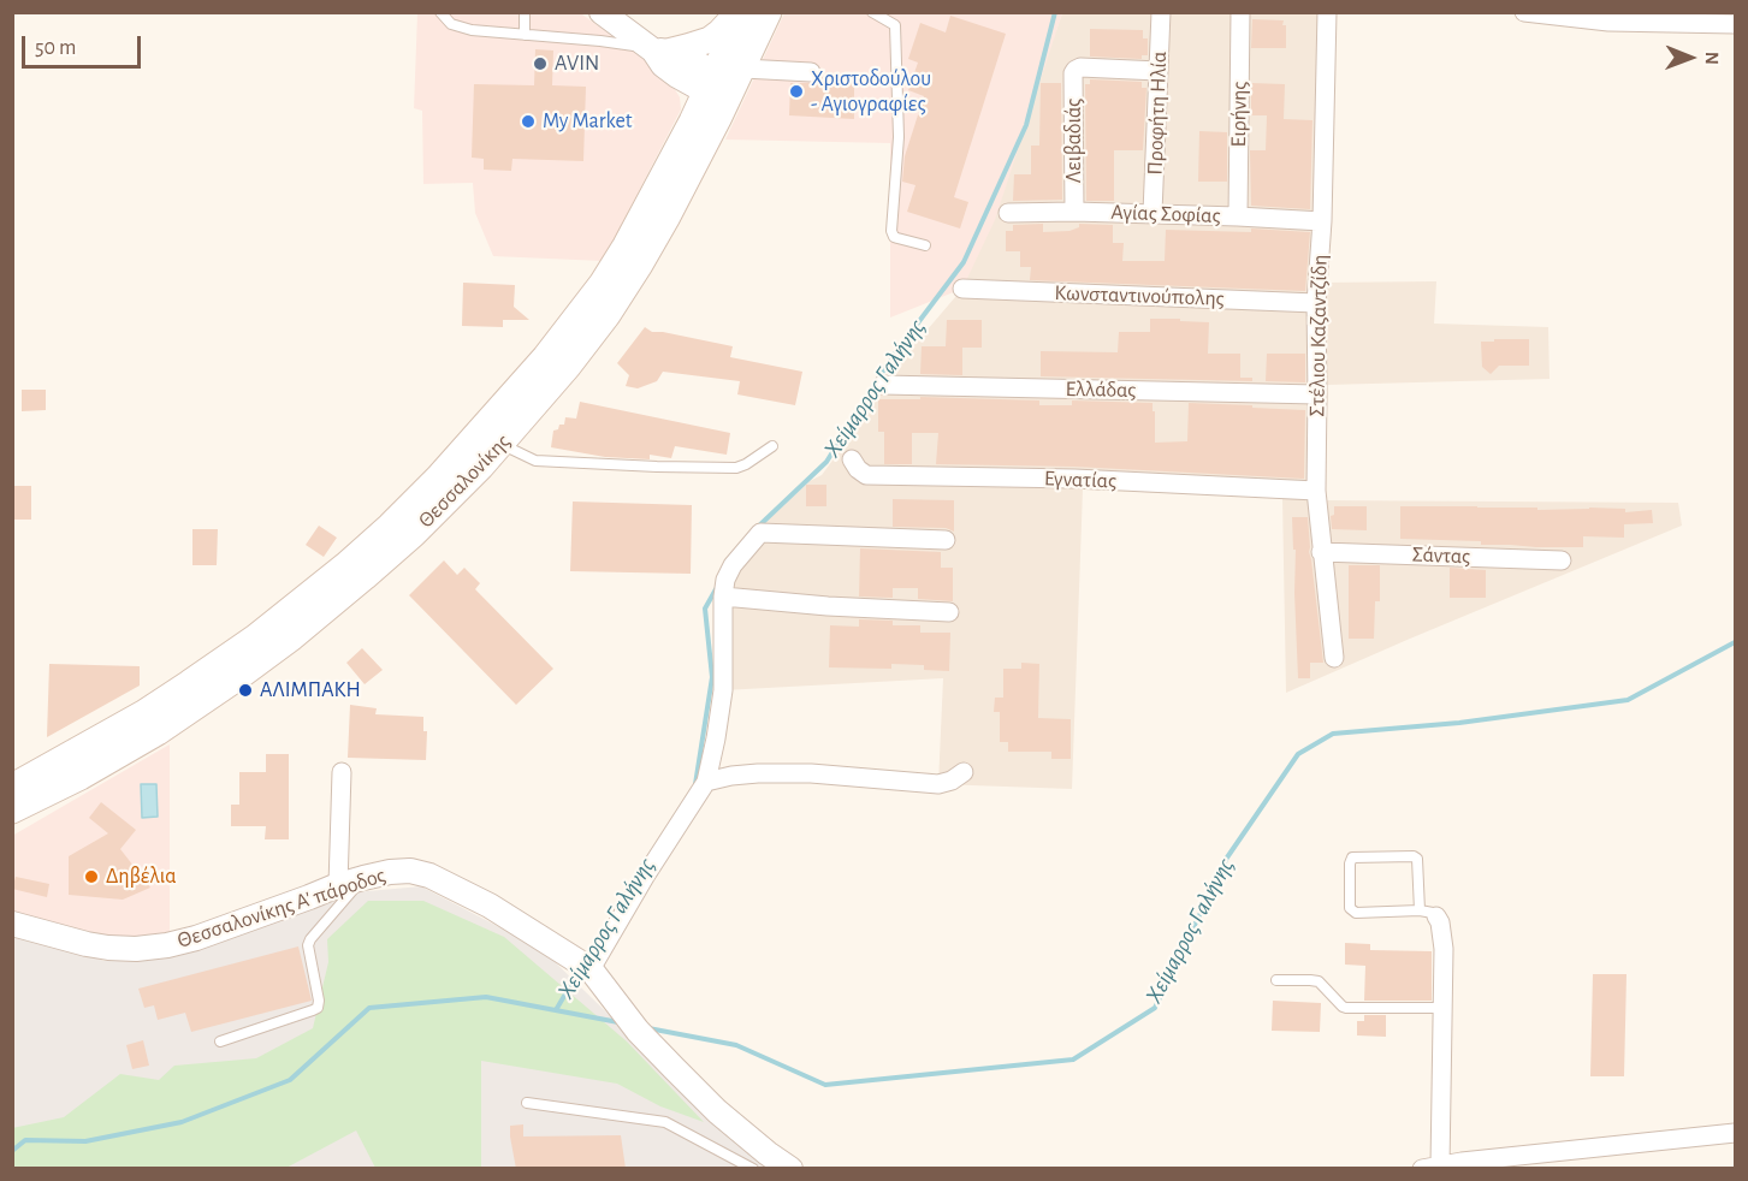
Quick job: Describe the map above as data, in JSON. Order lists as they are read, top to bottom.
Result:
{
  "streets": {
    "main road": ["Θεσσαλονίκης"],
    "street": [
      "Προφήτη Ηλία",
      "Ειρήνης",
      "Λειβαδιάς",
      "Αγίας Σοφίας",
      "Κωνσταντινούπολης",
      "Στέλιου Καζαντζίδη",
      "Ελλάδας",
      "Εγνατίας",
      "Σάντας",
      "Θεσσαλονίκης Α' πάροδος"
    ]
  },
  "crossings": [
    ["Προφήτη Ηλία", "Λειβαδιάς"],
    ["Προφήτη Ηλία", "Αγίας Σοφίας"],
    ["Ειρήνης", "Αγίας Σοφίας"],
    ["Λειβαδιάς", "Αγίας Σοφίας"],
    ["Αγίας Σοφίας", "Στέλιου Καζαντζίδη"],
    ["Κωνσταντινούπολης", "Στέλιου Καζαντζίδη"],
    ["Στέλιου Καζαντζίδη", "Ελλάδας"],
    ["Στέλιου Καζαντζίδη", "Εγνατίας"],
    ["Στέλιου Καζαντζίδη", "Σάντας"]
  ],
  "water": ["Χείμαρρος Γαλήνης"],
  "places": [
    "AVIN",
    "Χριστοδούλου - Αγιογραφίες",
    "My Market",
    "ΑΛΙΜΠΑΚΗ",
    "Δηβέλια"
  ],
  "scale_bar": "50 m",
  "north": "right"
}
